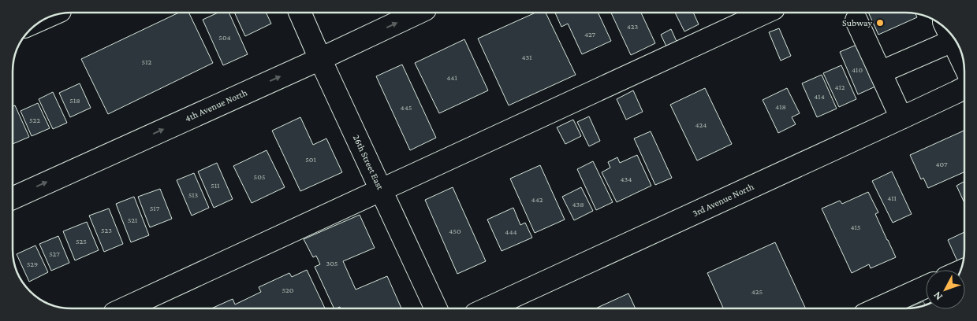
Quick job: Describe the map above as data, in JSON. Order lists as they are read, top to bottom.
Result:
{
  "streets": {
    "street": ["4th Avenue North", "26th Street East", "3rd Avenue North"]
  },
  "crossings": [
    ["4th Avenue North", "26th Street East"]
  ],
  "places": ["Subway"],
  "house_numbers": [
    "423",
    "427",
    "504",
    "431",
    "512",
    "410",
    "441",
    "412",
    "414",
    "518",
    "418",
    "445",
    "522",
    "424",
    "501",
    "407",
    "505",
    "434",
    "511",
    "513",
    "411",
    "442",
    "438",
    "517",
    "521",
    "415",
    "523",
    "450",
    "444",
    "525",
    "527",
    "305",
    "529",
    "520",
    "425"
  ],
  "north": "bottom left"
}
